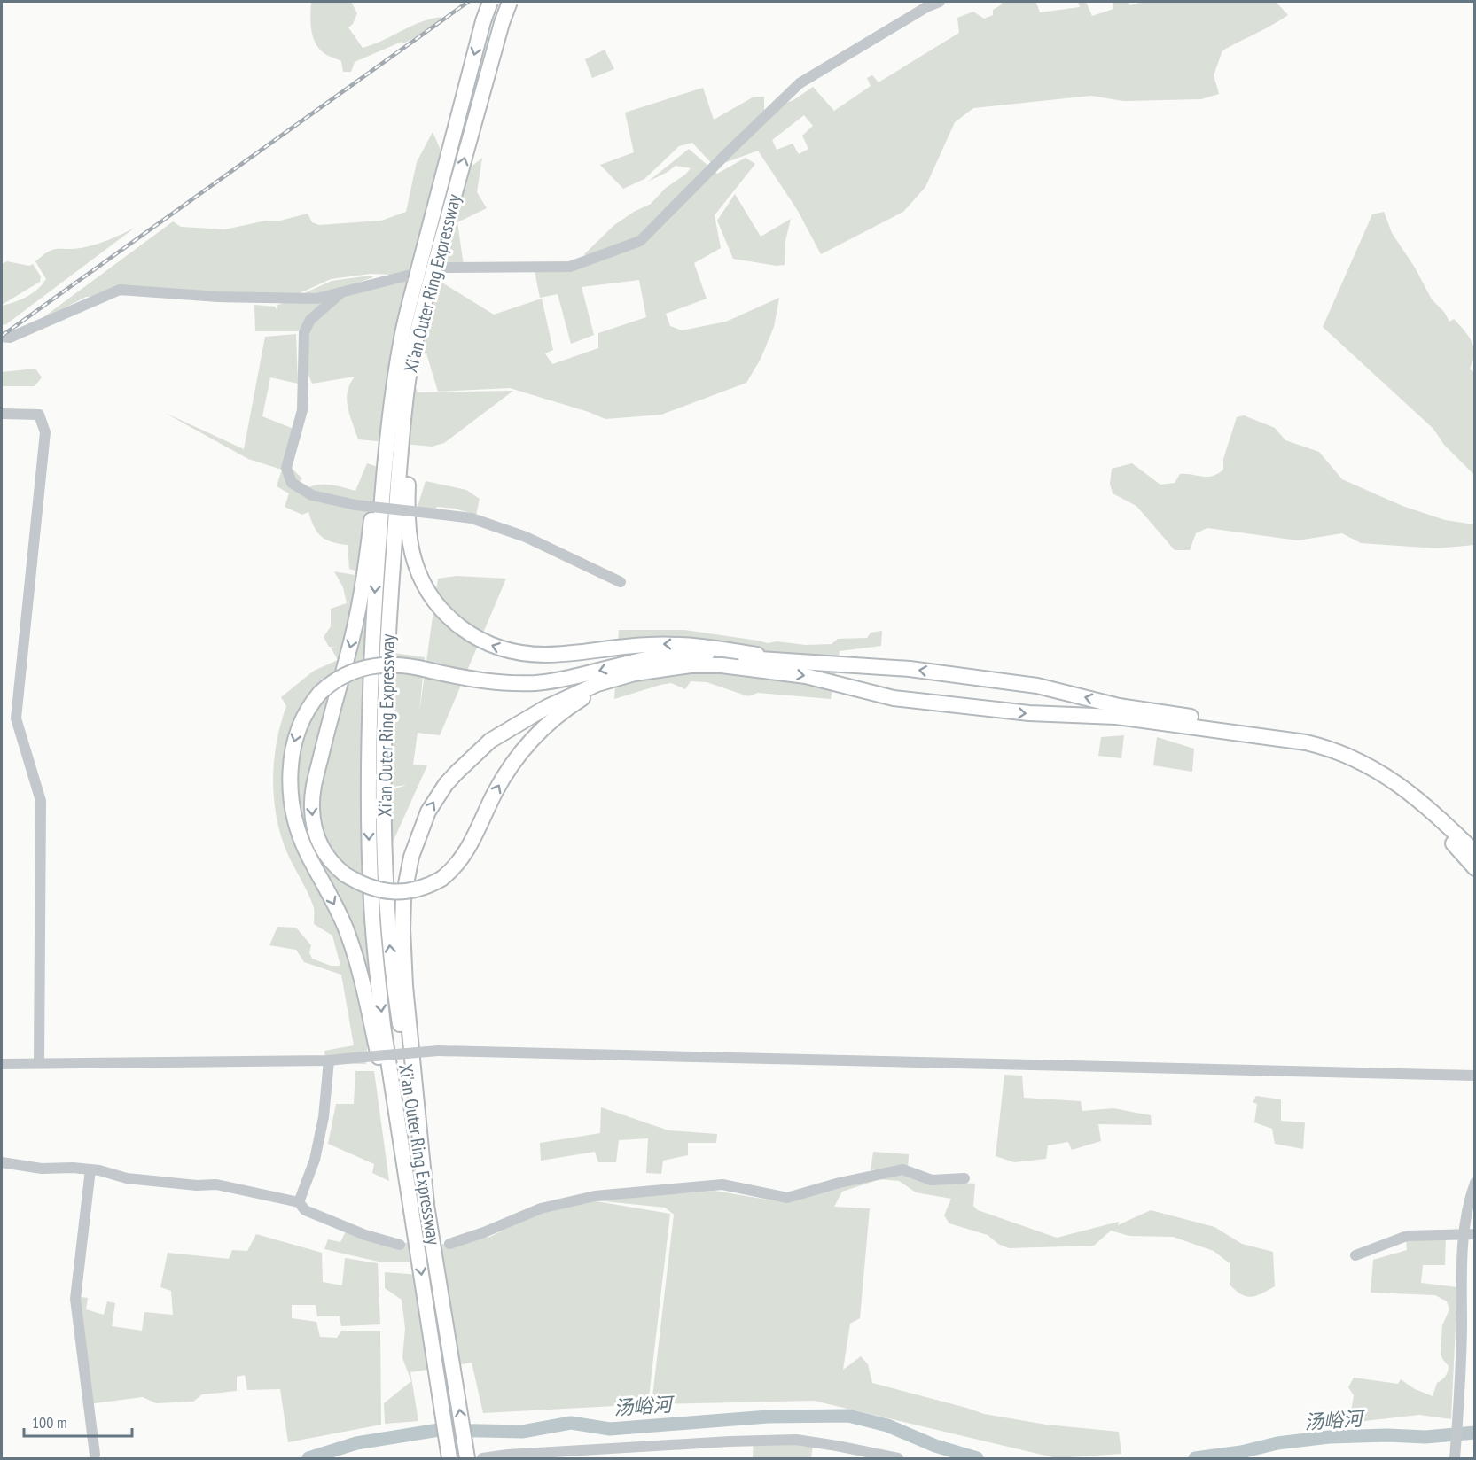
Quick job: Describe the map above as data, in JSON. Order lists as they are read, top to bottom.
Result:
{
  "streets": {
    "highway": ["Xi'an Outer Ring Expressway"]
  },
  "water": ["汤峪河"],
  "scale_bar": "100 m"
}
